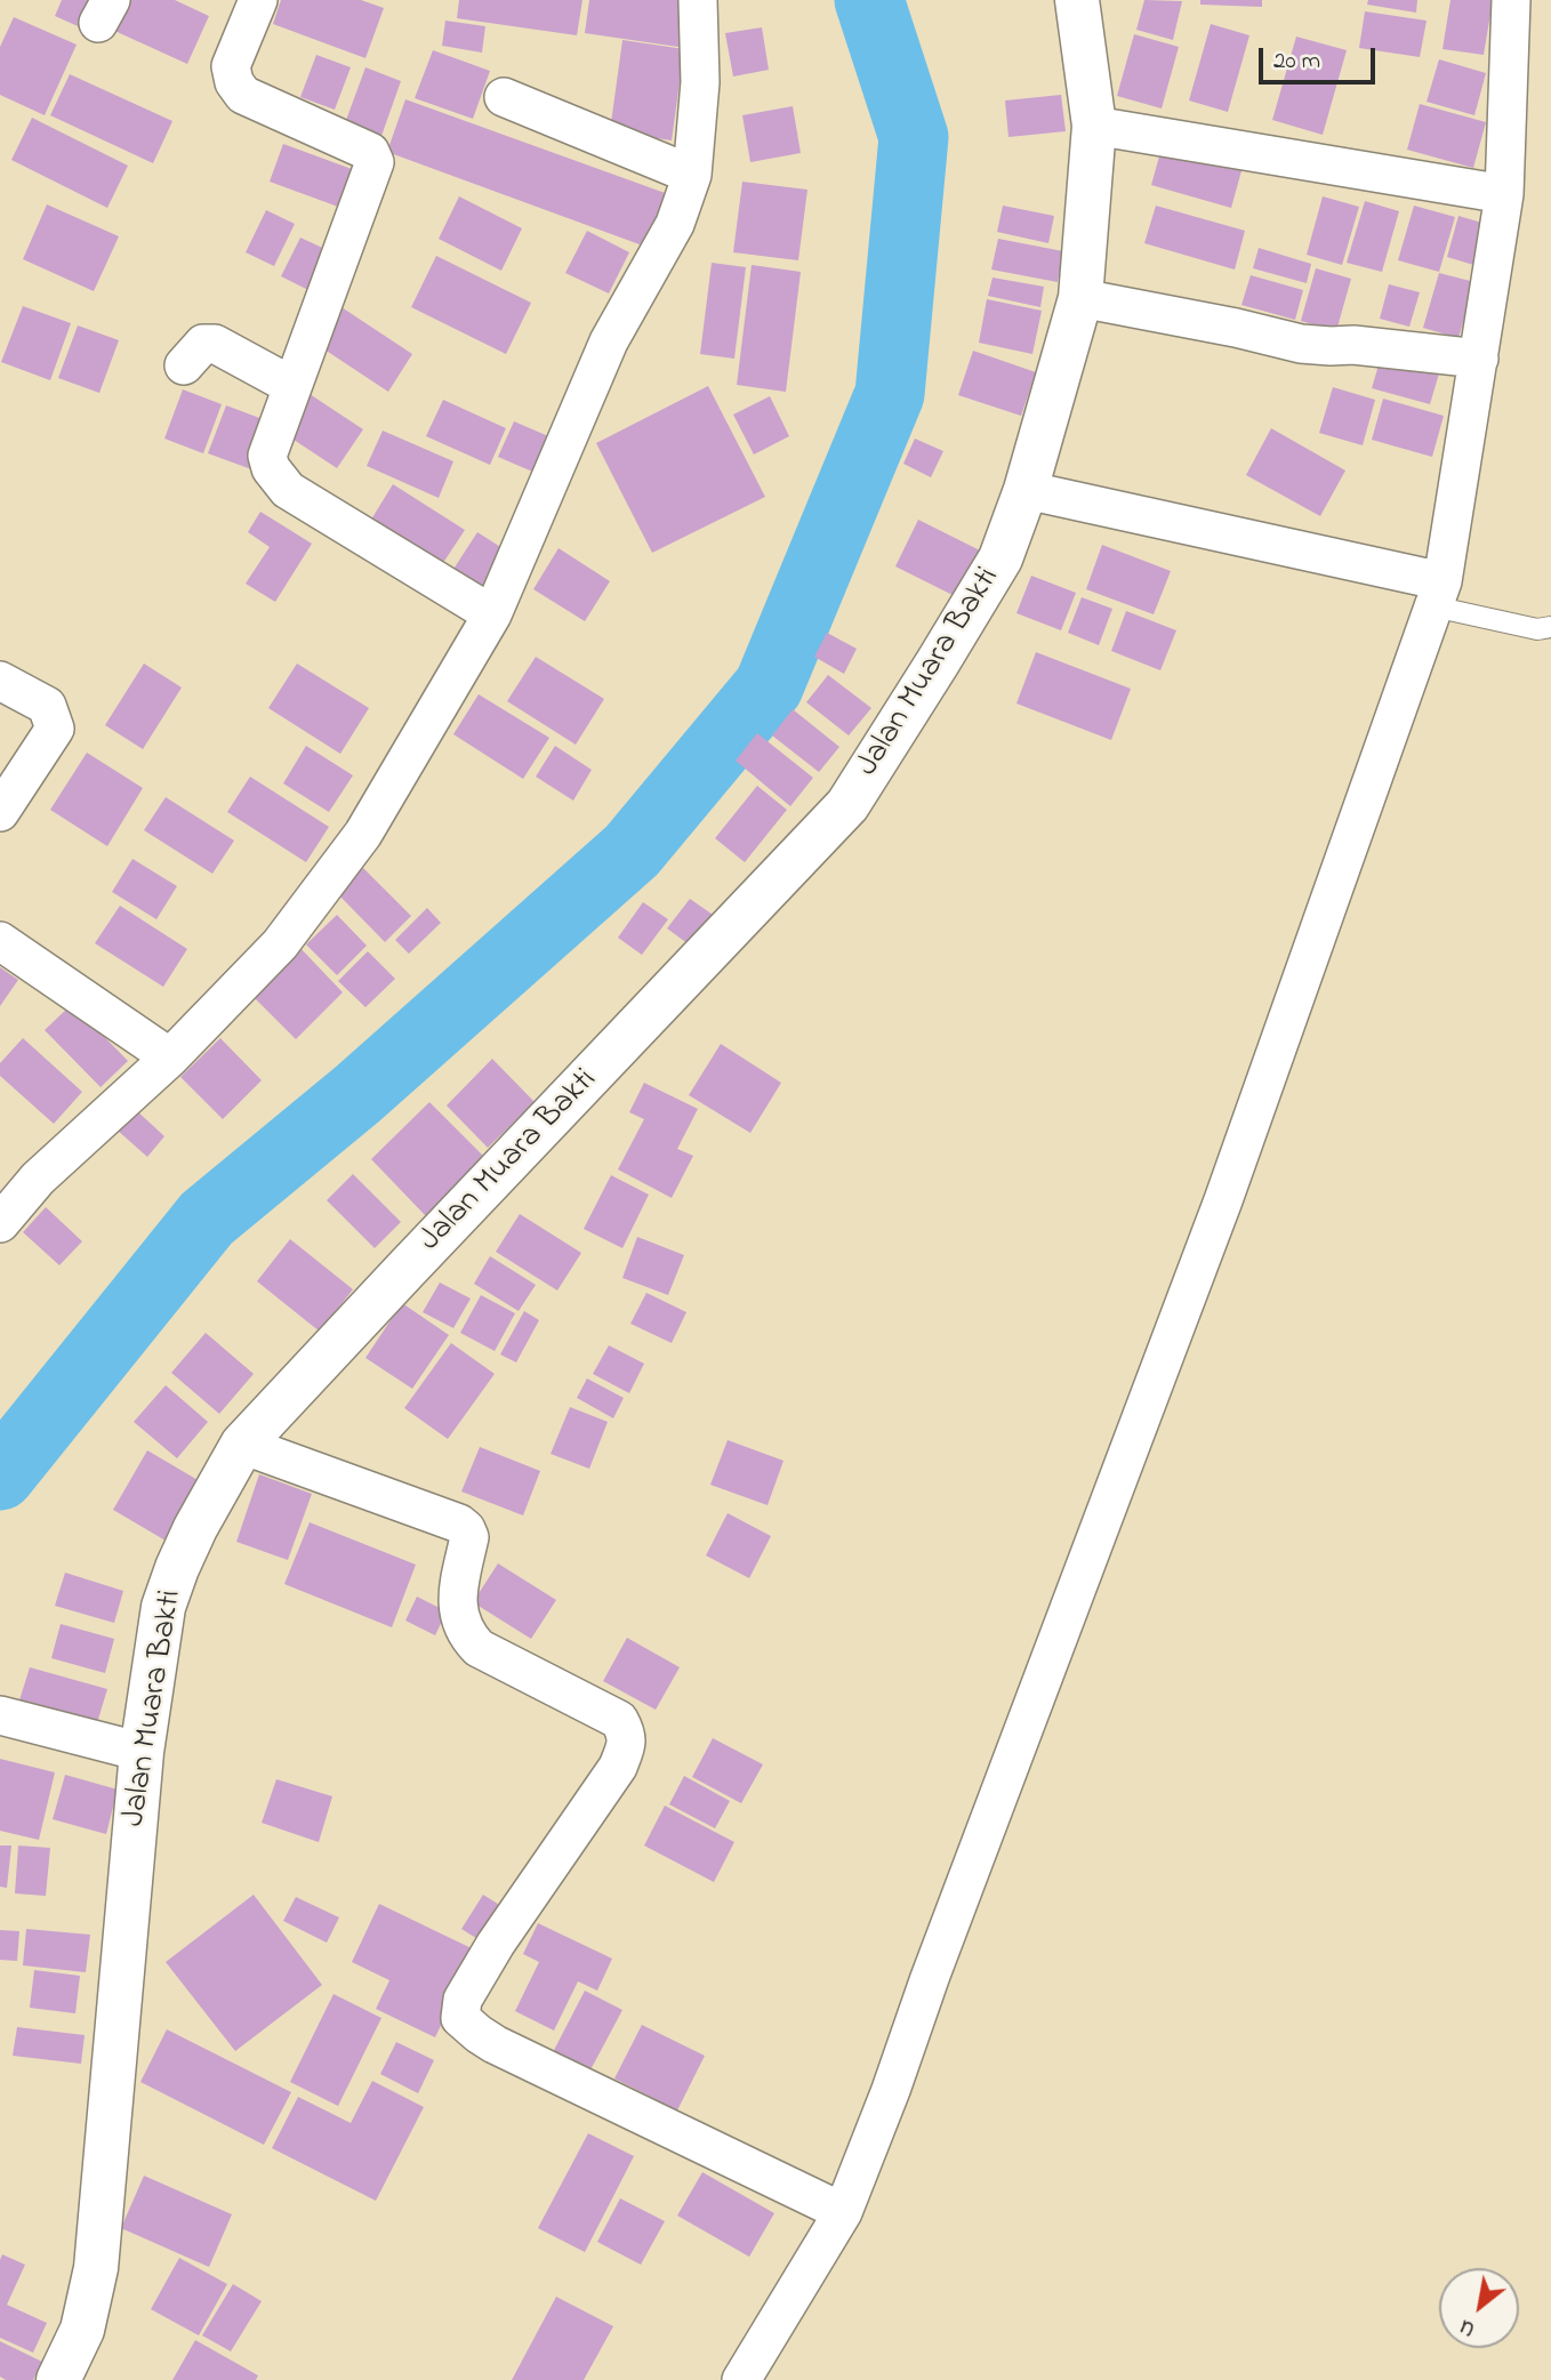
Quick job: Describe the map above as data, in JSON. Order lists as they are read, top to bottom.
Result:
{
  "streets": {
    "street": ["Jalan Muara Bakti"]
  },
  "scale_bar": "20 m",
  "north": "bottom left"
}
